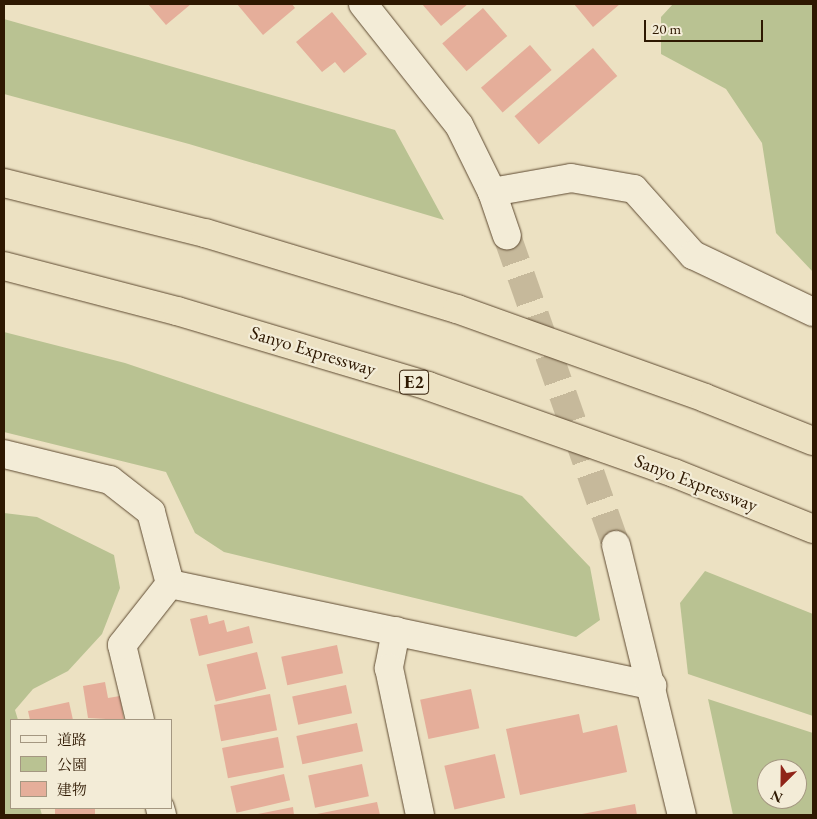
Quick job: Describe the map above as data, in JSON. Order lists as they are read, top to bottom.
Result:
{
  "streets": {
    "highway": ["Sanyo Expressway", "E2"]
  },
  "legend": ["道路", "公園", "建物"],
  "scale_bar": "20 m",
  "north": "bottom left"
}
